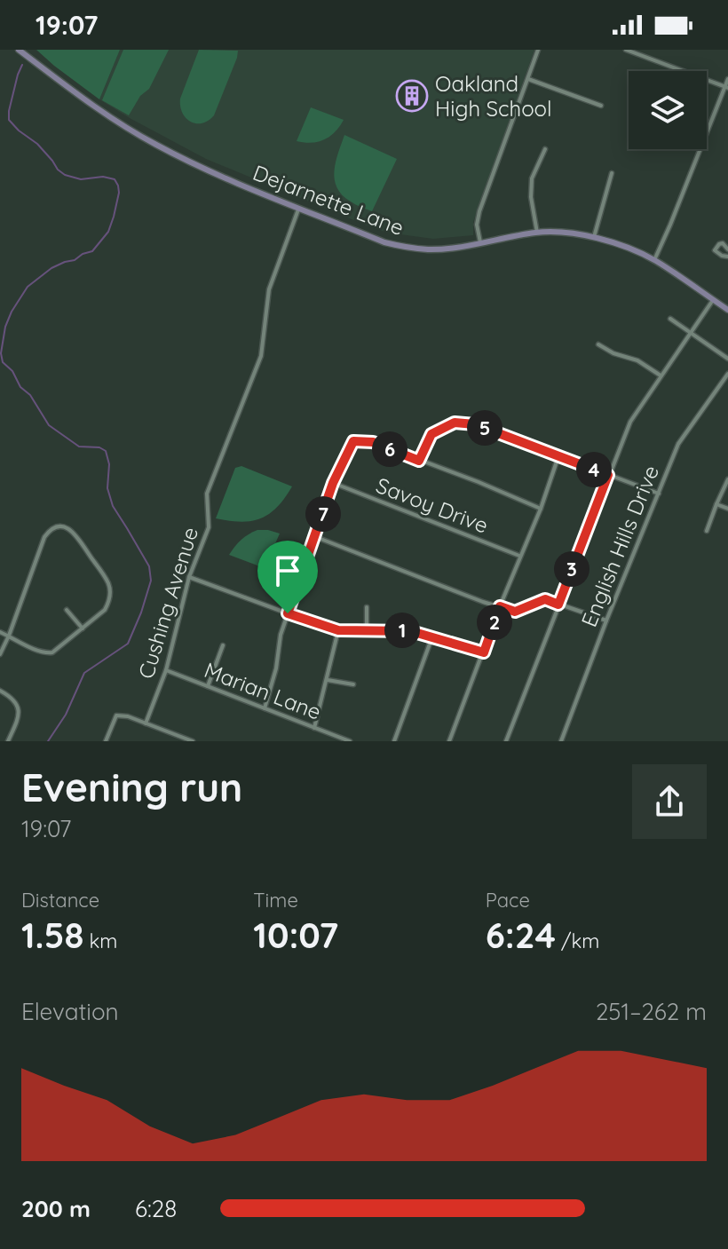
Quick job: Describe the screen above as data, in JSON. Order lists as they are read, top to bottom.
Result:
{
  "streets": {
    "main road": ["Dejarnette Lane"],
    "street": [
      "Savoy Drive",
      "English Hills Drive",
      "Cushing Avenue",
      "Marian Lane"
    ]
  },
  "crossings": [
    ["Dejarnette Lane", "Cushing Avenue"],
    ["Cushing Avenue", "Marian Lane"]
  ],
  "places": {
    "building": ["Oakland High School"]
  },
  "page": {
    "status": "19:07",
    "pins": [
      "5",
      "6",
      "4",
      "7",
      "3",
      "2",
      "1"
    ],
    "heading": ["Evening run", "19:07"],
    "stats": [
      ["Distance", "1.58 km"],
      ["Time", "10:07"],
      ["Pace", "6:24 /km"]
    ],
    "chart": ["Elevation", "251–262 m"],
    "list": [
      {
        "name": "200 m",
        "note": "6:28"
      }
    ]
  }
}
